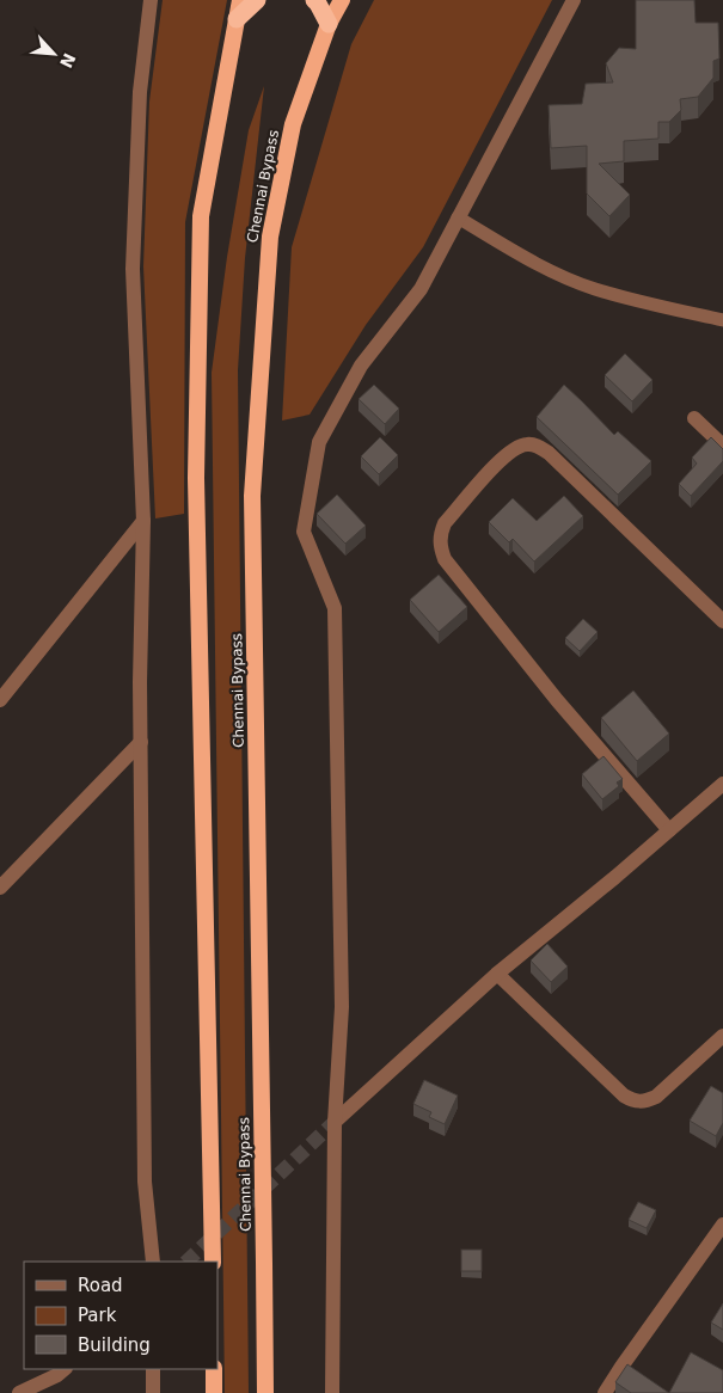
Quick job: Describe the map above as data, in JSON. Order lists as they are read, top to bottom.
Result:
{
  "streets": {
    "highway": ["Chennai Bypass"]
  },
  "legend": ["Road", "Park", "Building"],
  "north": "bottom right"
}
